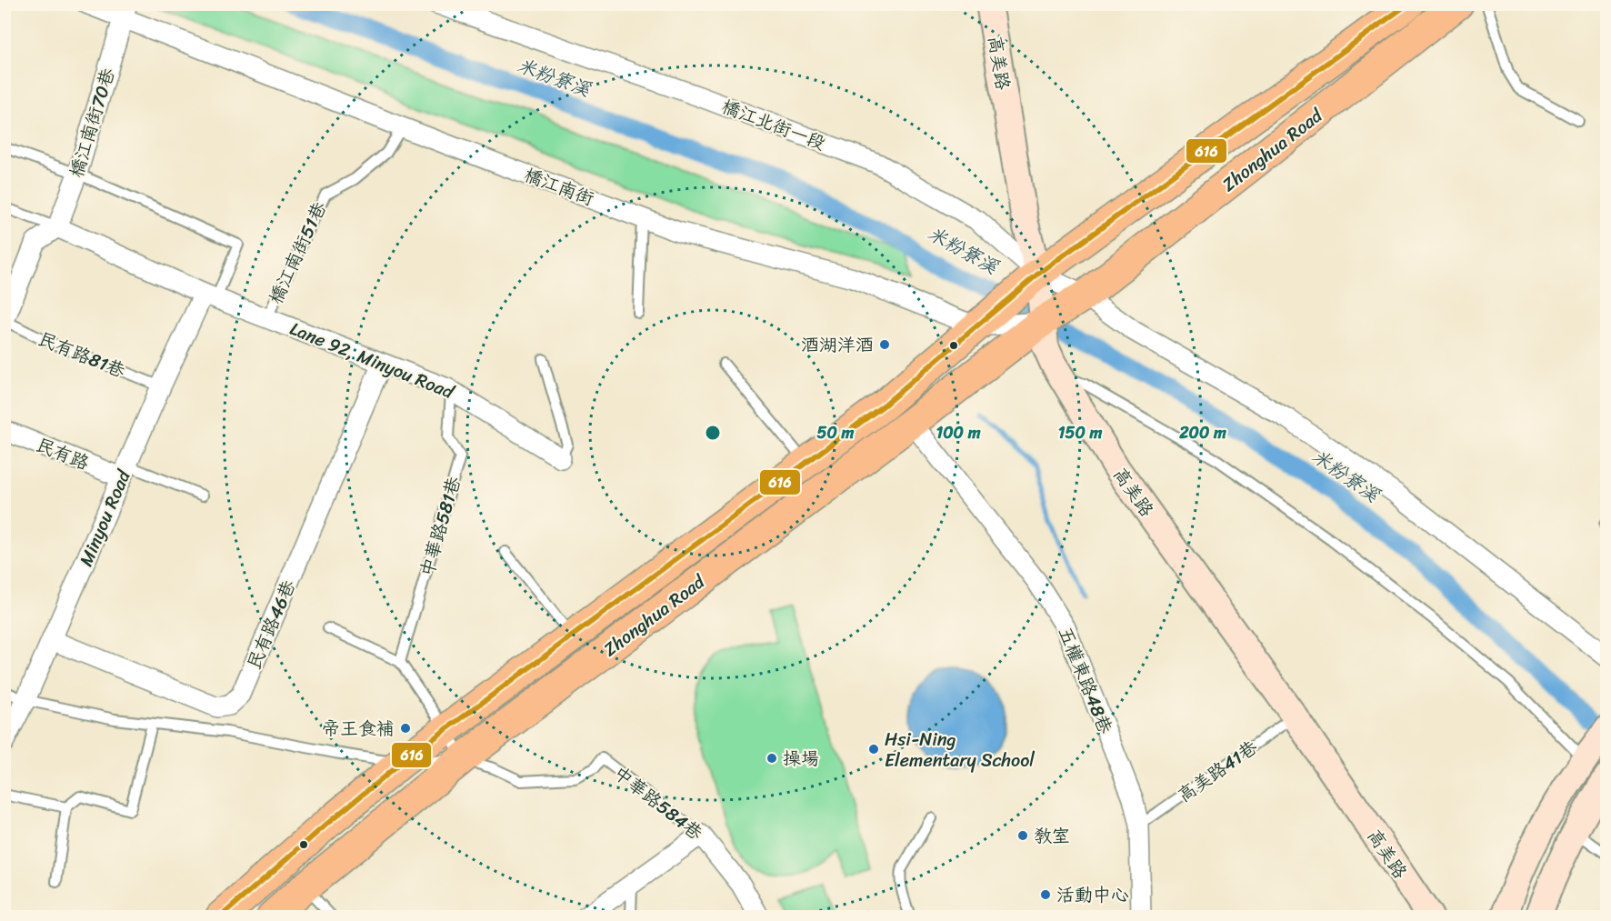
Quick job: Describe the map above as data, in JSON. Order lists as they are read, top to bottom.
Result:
{
  "streets": {
    "main road": ["Zhonghua Road"],
    "street": [
      "高美路",
      "橋江南街70巷",
      "橋江北街一段",
      "橋江南街",
      "Lane 92, Minyou Road",
      "民有路",
      "Minyou Road",
      "民有路46巷",
      "五權東路48巷",
      "中華路584巷"
    ],
    "lane": [
      "橋江南街51巷",
      "民有路81巷",
      "中華路581巷",
      "高美路41巷"
    ]
  },
  "crossings": [
    ["高美路", "橋江北街一段"],
    ["高美路", "Zhonghua Road"],
    ["高美路", "橋江南街"],
    ["高美路", "高美路41巷"],
    ["橋江南街70巷", "橋江南街"],
    ["橋江南街70巷", "Lane 92, Minyou Road"],
    ["橋江北街一段", "Zhonghua Road"],
    ["Zhonghua Road", "橋江南街"],
    ["Zhonghua Road", "五權東路48巷"],
    ["Zhonghua Road", "中華路584巷"],
    ["橋江南街", "橋江南街51巷"],
    ["橋江南街51巷", "Lane 92, Minyou Road"],
    ["民有路81巷", "Minyou Road"],
    ["Lane 92, Minyou Road", "Minyou Road"],
    ["Lane 92, Minyou Road", "中華路581巷"],
    ["Lane 92, Minyou Road", "民有路46巷"],
    ["民有路", "Minyou Road"],
    ["Minyou Road", "民有路46巷"],
    ["五權東路48巷", "高美路41巷"]
  ],
  "water": ["米粉寮溪"],
  "places": [
    "酒湖洋酒",
    "帝王食補",
    "Hsi-Ning Elementary School",
    "操場",
    "教室",
    "活動中心"
  ],
  "lines": ["transit line 616"],
  "rings": [
    "50 m",
    "100 m",
    "150 m",
    "200 m"
  ]
}
